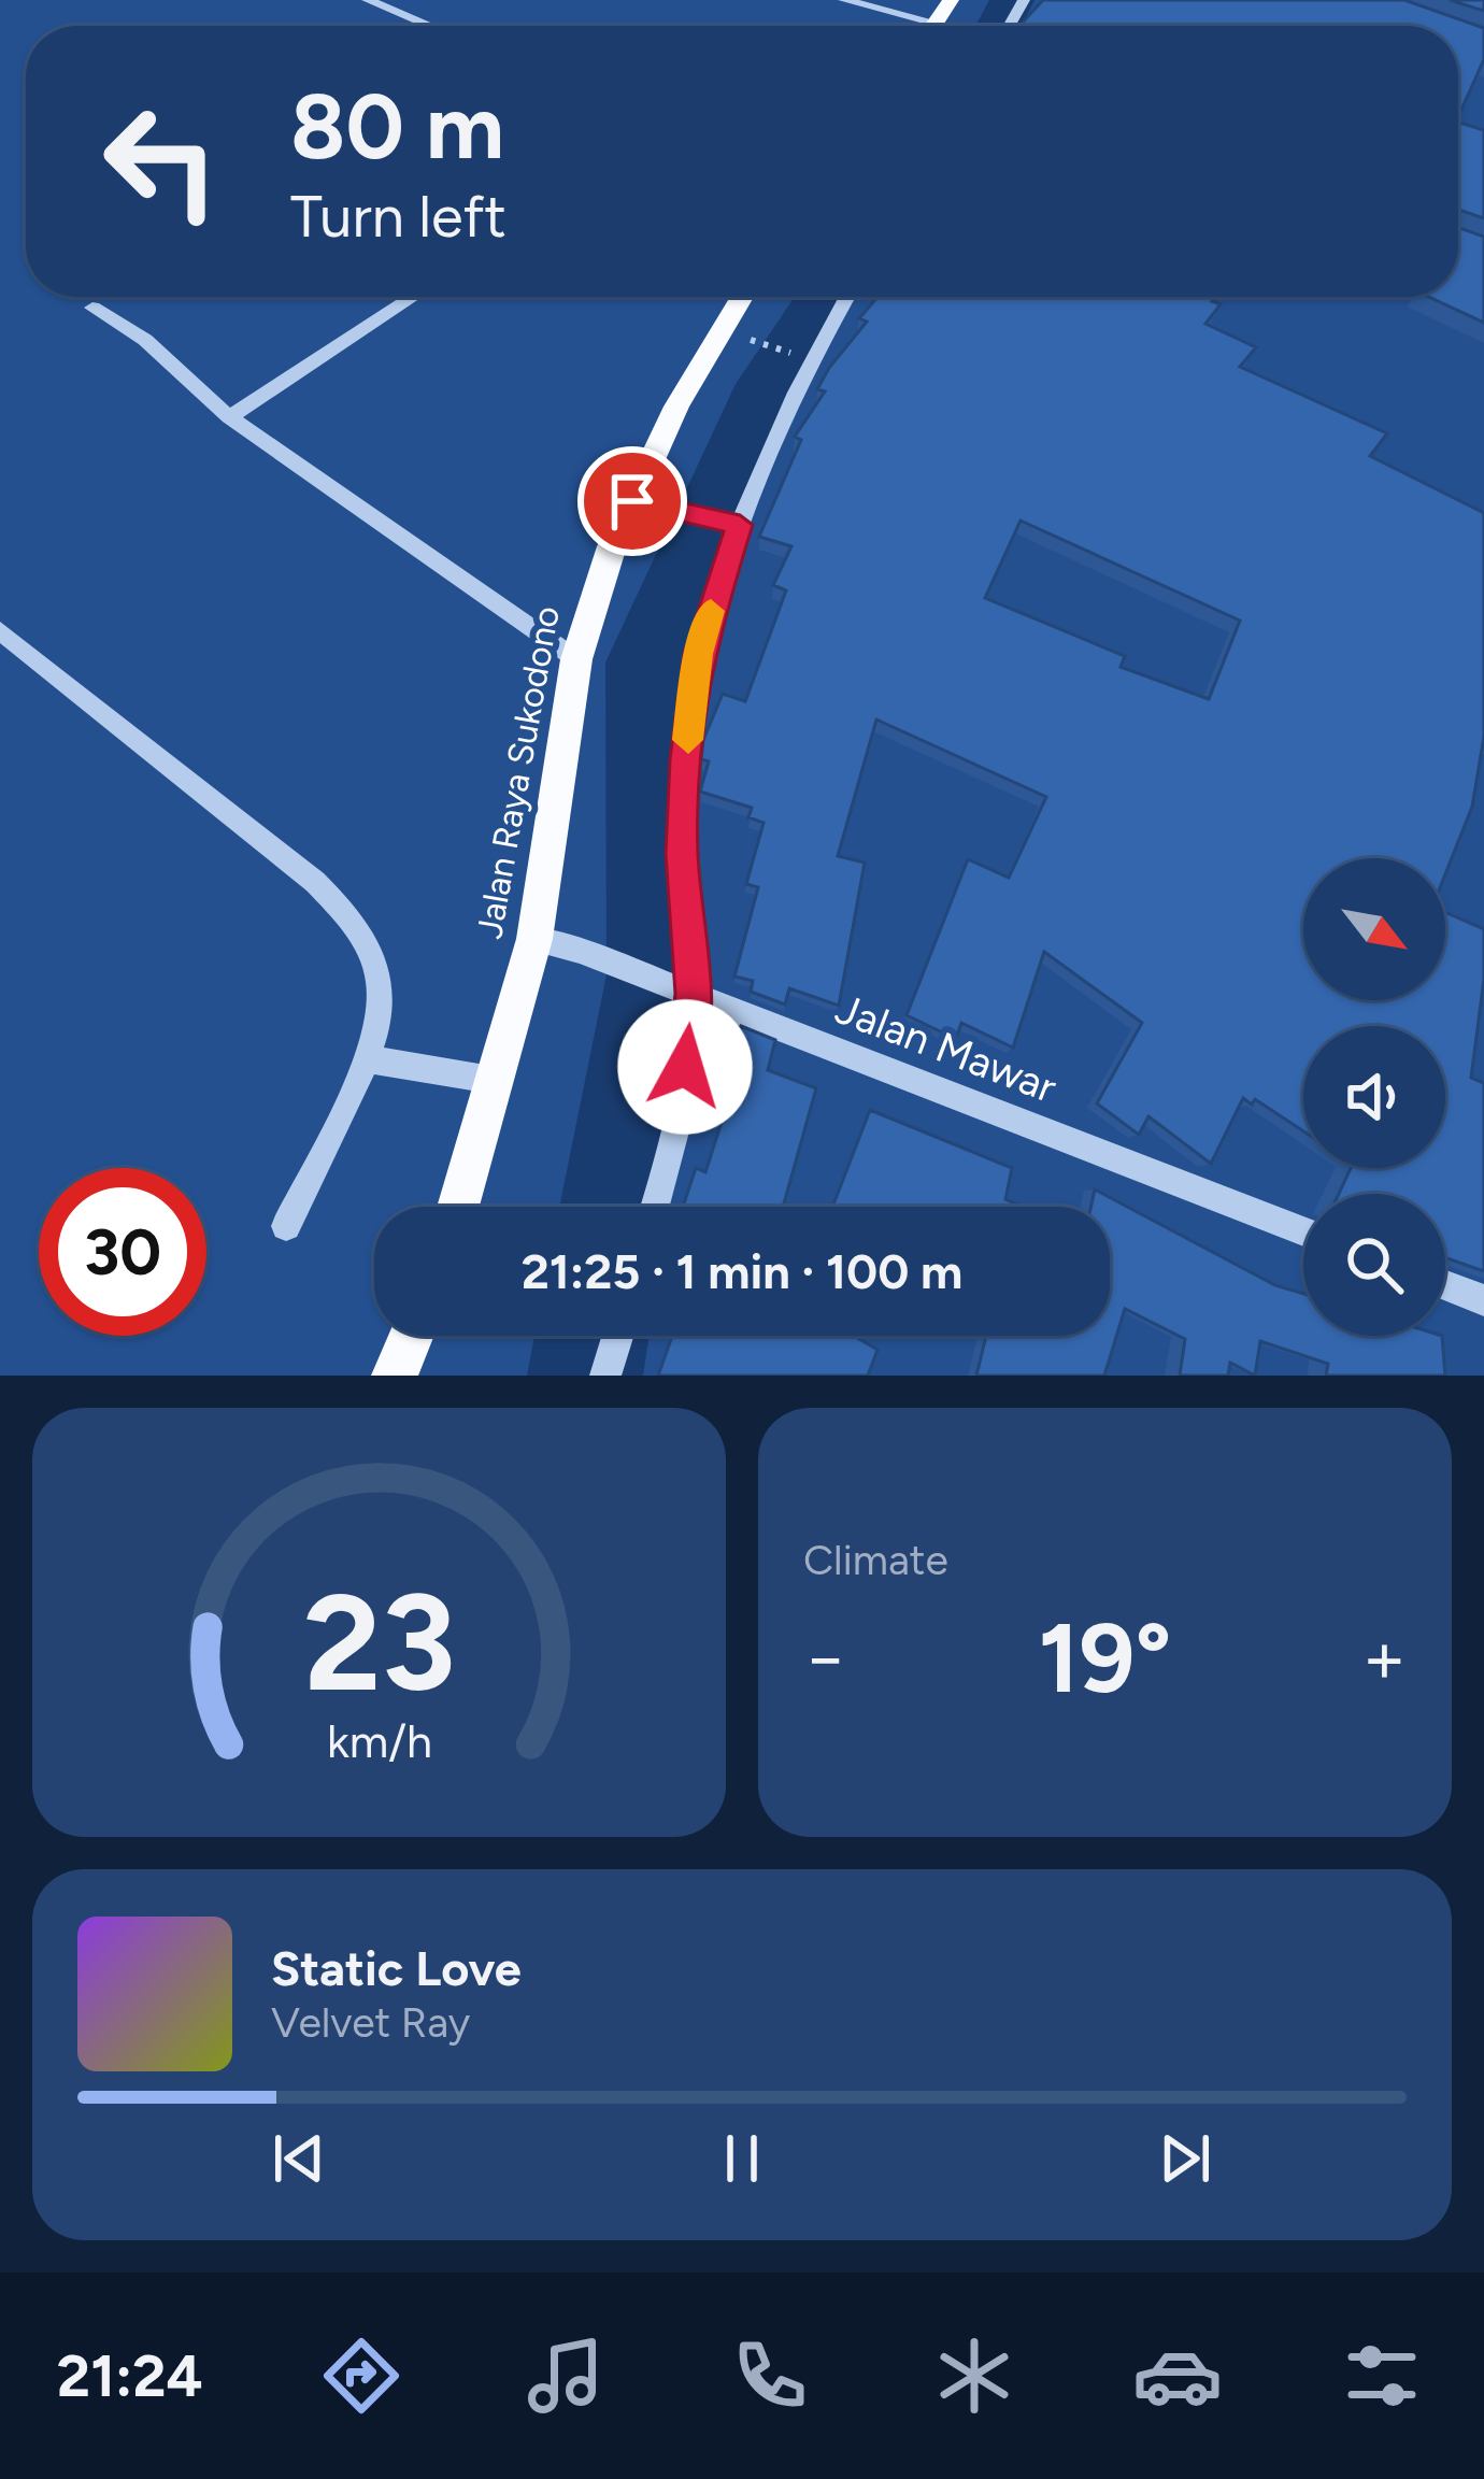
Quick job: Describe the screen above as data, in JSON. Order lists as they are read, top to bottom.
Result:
{
  "streets": {
    "main road": ["Jalan Raya Sukodono"],
    "street": ["Jalan Mawar"]
  },
  "crossings": [
    ["Jalan Raya Sukodono", "Jalan Mawar"]
  ],
  "north": "bottom right",
  "page": {
    "turn": ["80 m", "Turn left"],
    "limit": "30",
    "trip": "21:25 · 1 min · 100 m",
    "tile": "Climate",
    "heat": ["−", "19°", "+"],
    "song": ["Static Love", "Velvet Ray"],
    "tabs": "21:24",
    "gauge": ["23", "km/h"]
  }
}
